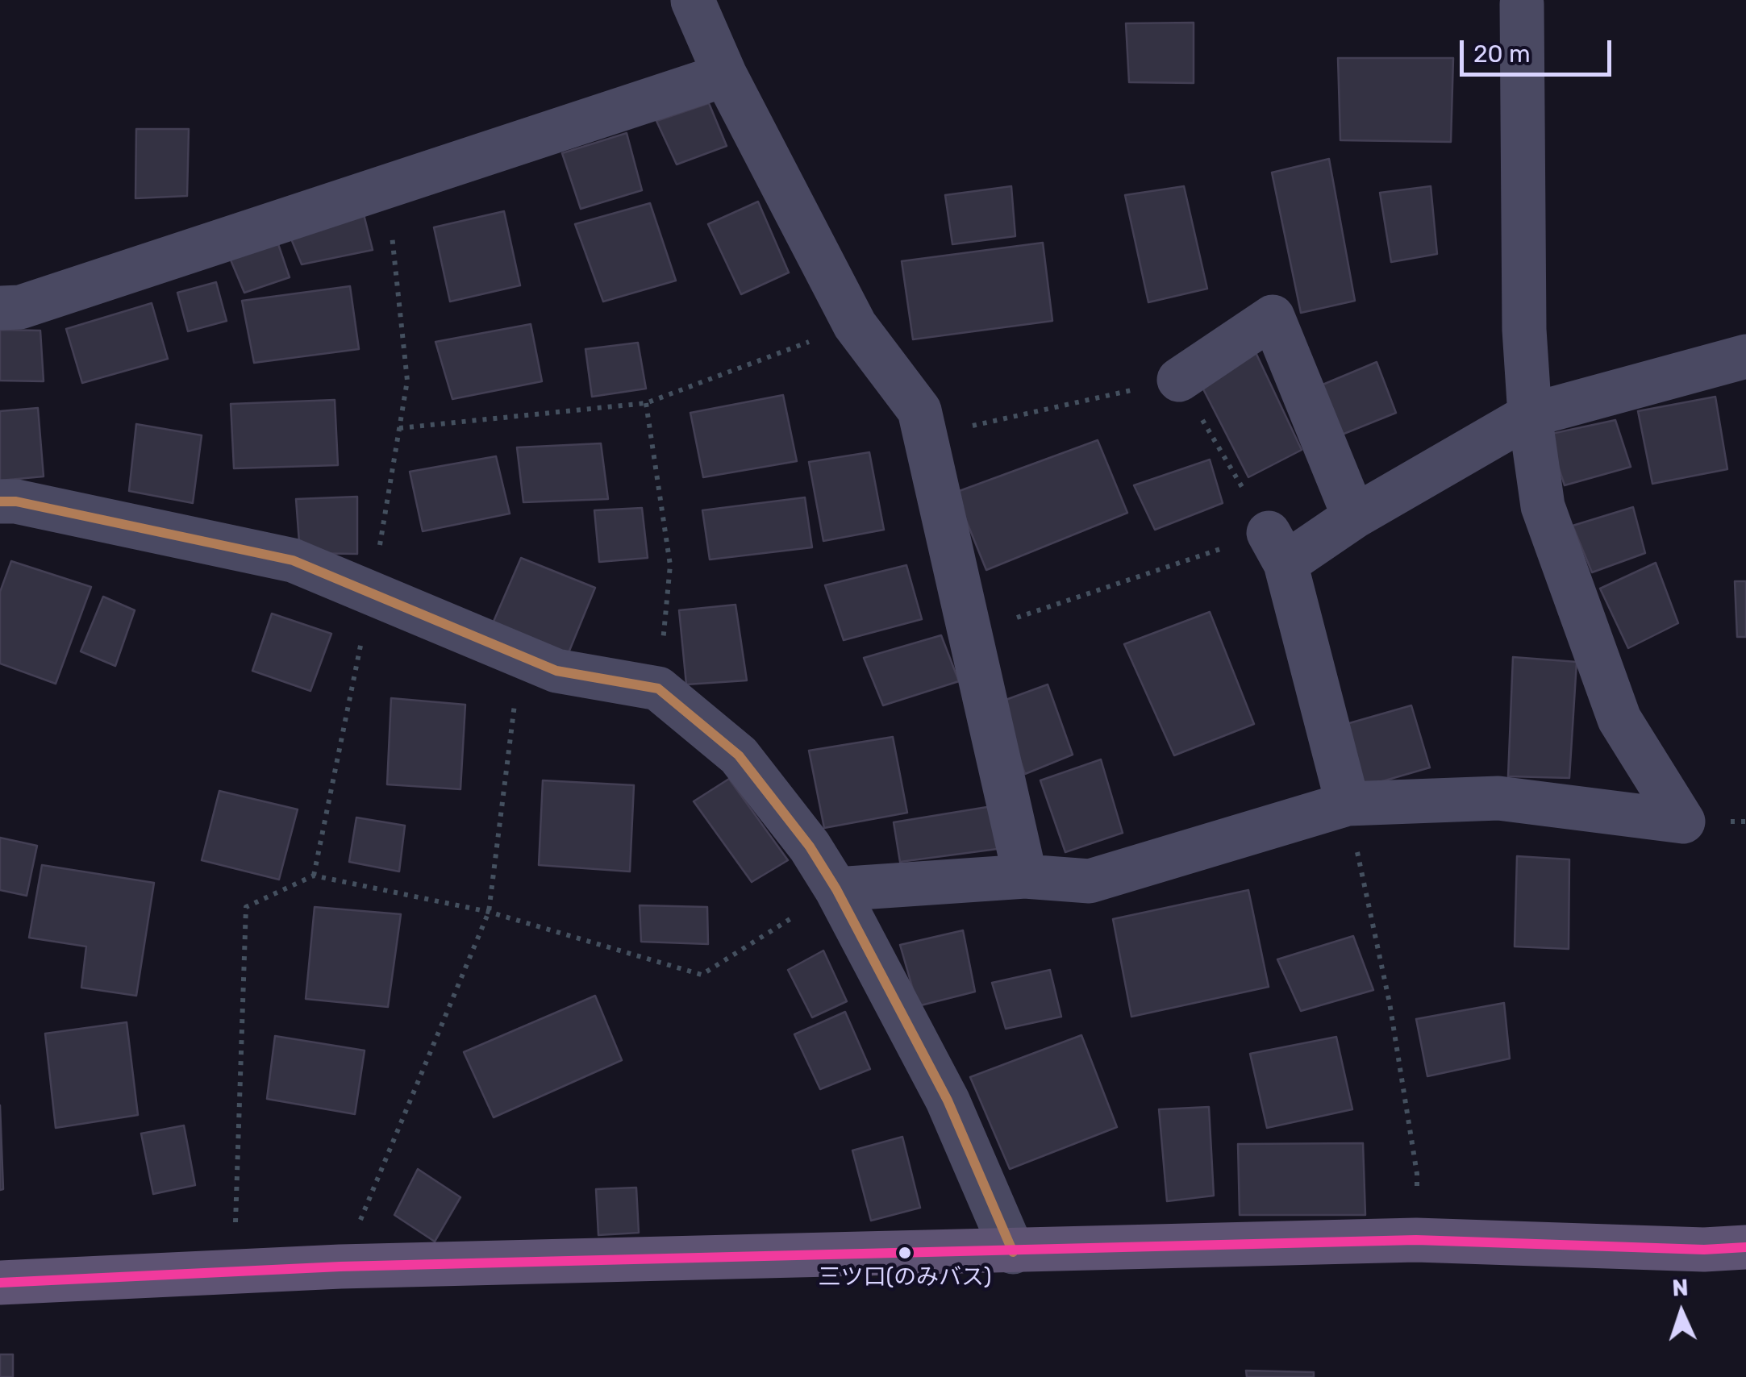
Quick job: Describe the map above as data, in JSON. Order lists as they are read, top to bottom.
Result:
{
  "places": ["三ツ口(のみバス)"],
  "scale_bar": "20 m",
  "north": "top"
}
